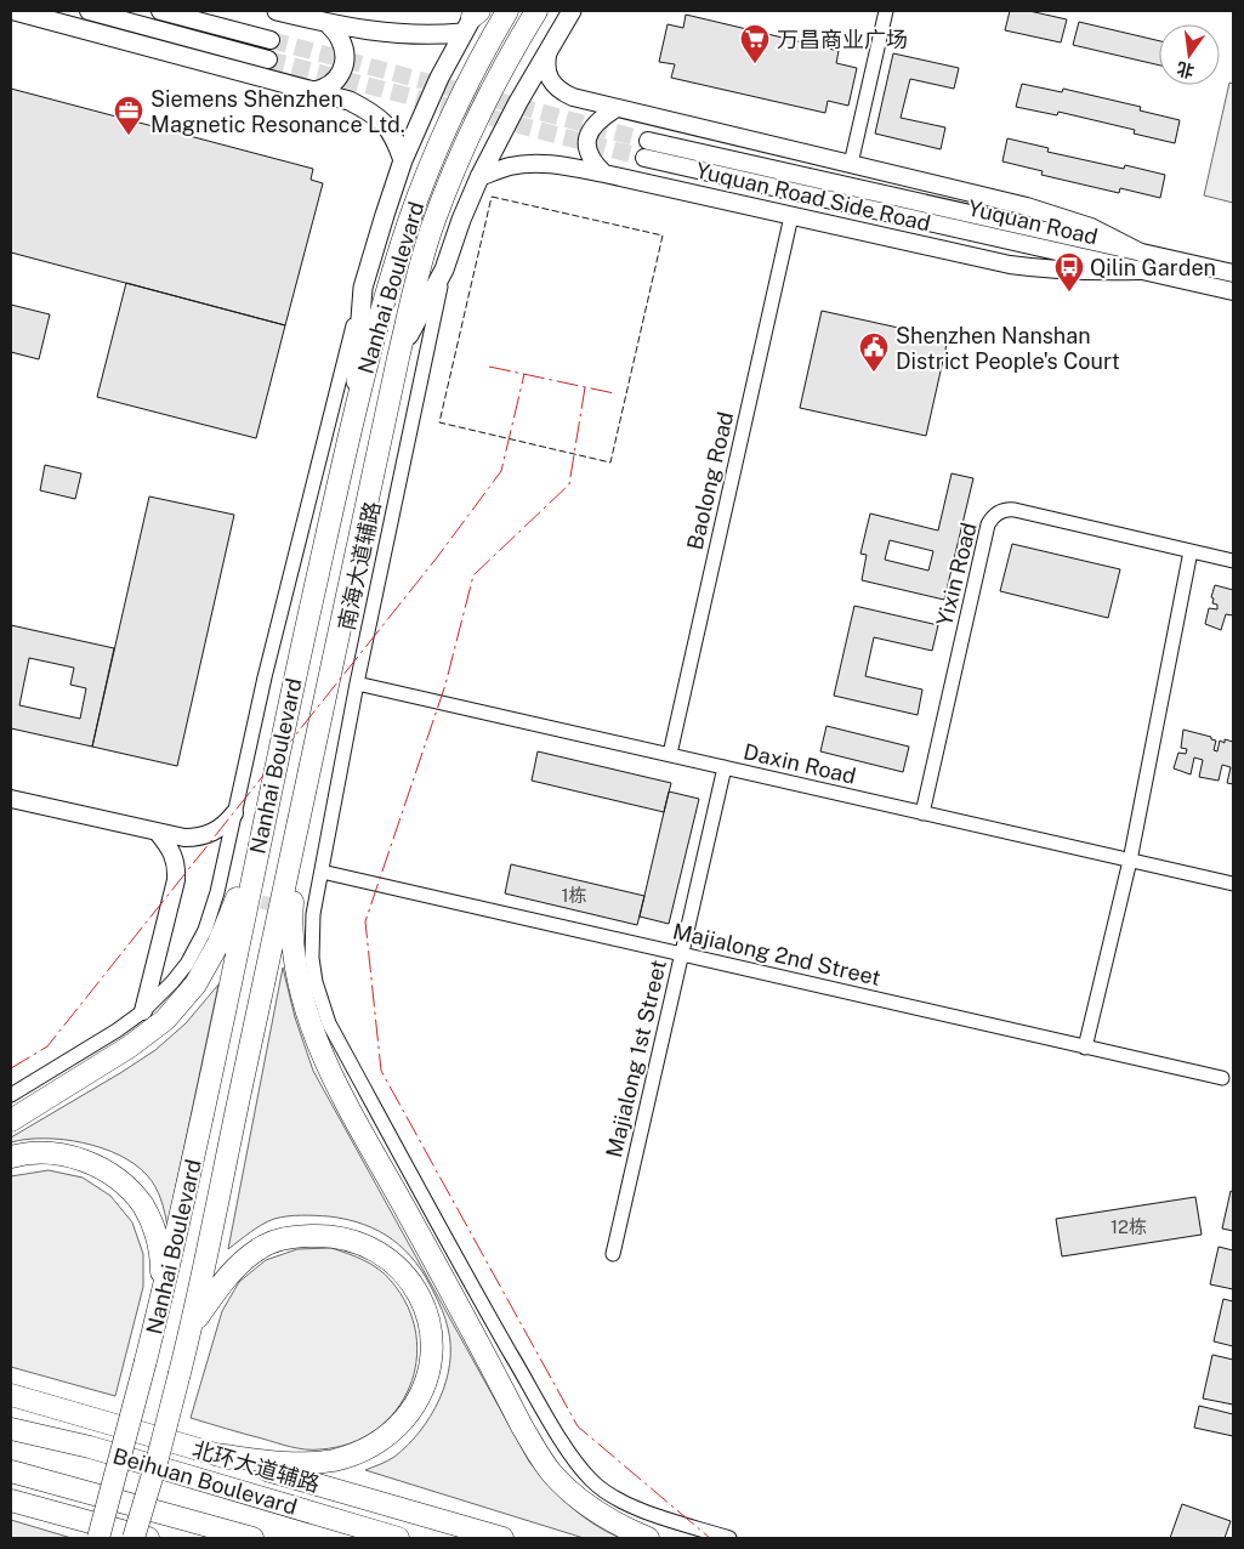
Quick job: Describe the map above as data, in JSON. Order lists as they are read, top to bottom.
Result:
{
  "streets": {
    "main road": ["Nanhai Boulevard", "北环大道辅路", "Beihuan Boulevard"],
    "street": [
      "Yuquan Road Side Road",
      "Yuquan Road",
      "Baolong Road",
      "南海大道辅路",
      "Yixin Road",
      "Daxin Road",
      "Majialong 2nd Street",
      "Majialong 1st Street"
    ]
  },
  "crossings": [
    ["Yuquan Road Side Road", "Yuquan Road"],
    ["Yuquan Road Side Road", "Baolong Road"],
    ["Baolong Road", "Daxin Road"],
    ["南海大道辅路", "Daxin Road"],
    ["南海大道辅路", "Majialong 2nd Street"],
    ["Yixin Road", "Daxin Road"],
    ["Daxin Road", "Majialong 1st Street"],
    ["Majialong 2nd Street", "Majialong 1st Street"]
  ],
  "places": {
    "supermarket": ["万昌商业广场"],
    "office": ["Siemens Shenzhen Magnetic Resonance Ltd."],
    "bus stop": ["Qilin Garden"],
    "public building": ["Shenzhen Nanshan District People's Court"]
  },
  "house_numbers": ["1栋", "12栋"],
  "north": "bottom"
}
